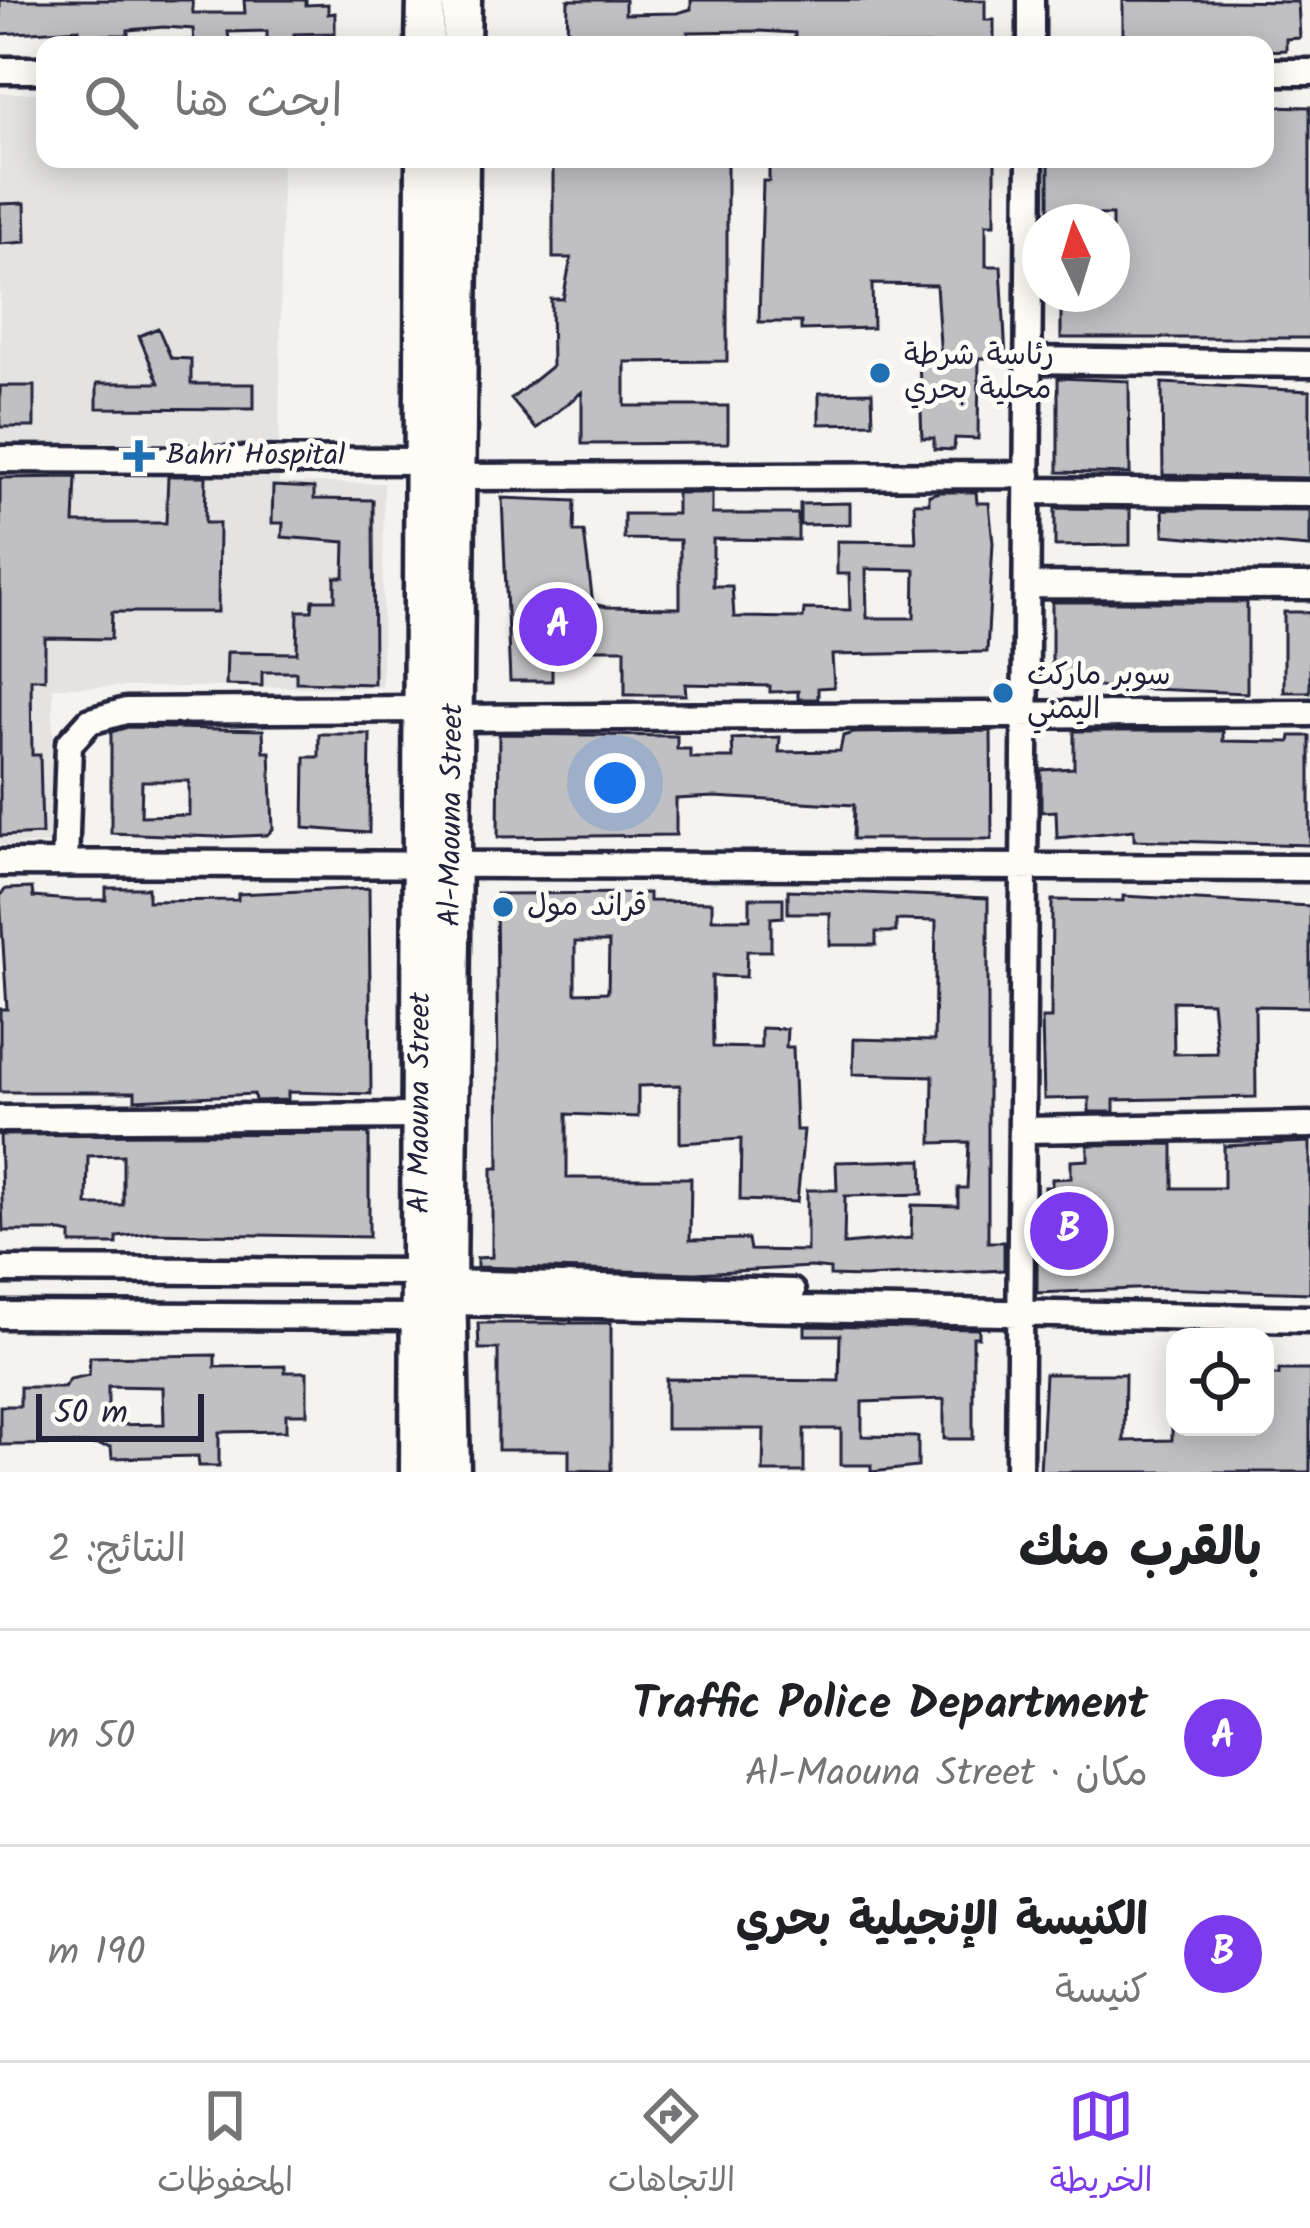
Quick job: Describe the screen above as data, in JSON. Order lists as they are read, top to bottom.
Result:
{
  "streets": {
    "highway": ["Al-Maouna Street", "Al Maouna Street"]
  },
  "crossings": [
    ["Al-Maouna Street", "Al Maouna Street"]
  ],
  "places": {
    "other": ["رئاسة شرطة محلية بحري", "سوبر ماركت اليمني", "قراند مول"],
    "health": ["Bahri Hospital"]
  },
  "scale_bar": "50 m",
  "north": "top",
  "page": {
    "search": "ابحث هنا",
    "pins": ["A", "B"],
    "scale": "50 m",
    "heading": ["بالقرب منك", "النتائج: 2"],
    "list": [
      {
        "mark": "A",
        "name": "Traffic Police Department",
        "note": "مكان · Al-Maouna Street",
        "value": "50 m"
      },
      {
        "mark": "B",
        "name": "الكنيسة الإنجيلية بحري",
        "note": "كنيسة",
        "value": "190 m"
      }
    ],
    "nav": ["الخريطة", "الاتجاهات", "المحفوظات"]
  }
}
